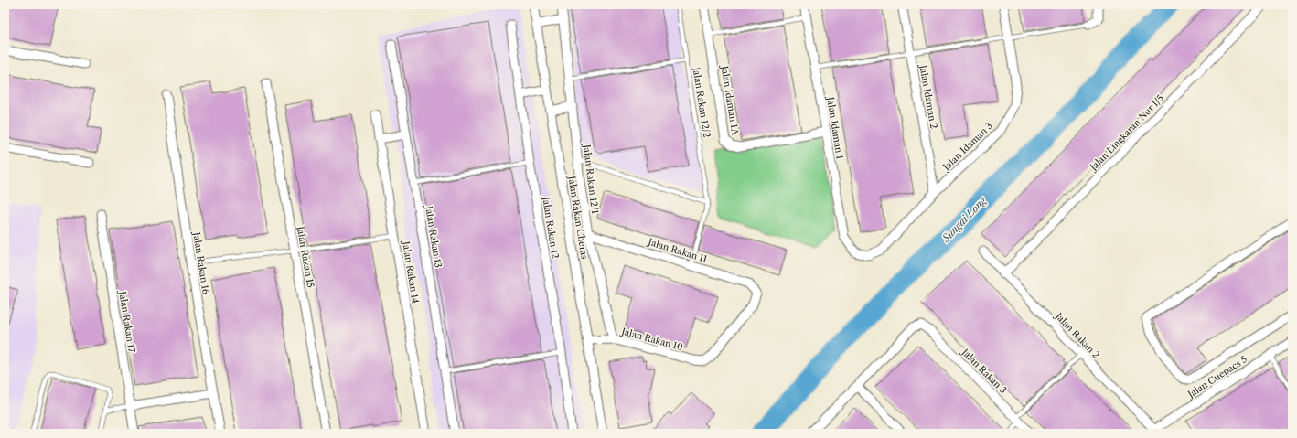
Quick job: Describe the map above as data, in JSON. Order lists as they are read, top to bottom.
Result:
{
  "streets": {
    "street": [
      "Jalan Idaman 2",
      "Jalan Idaman 1A",
      "Jalan Idaman 1",
      "Jalan Lingkaran Nur 1/5",
      "Jalan Idaman 3",
      "Jalan Rakan 12/1",
      "Jalan Rakan Cheras",
      "Jalan Rakan 12",
      "Jalan Rakan 13",
      "Jalan Rakan 11",
      "Jalan Rakan 15",
      "Jalan Rakan 16",
      "Jalan Rakan 14",
      "Jalan Rakan 17",
      "Jalan Rakan 2",
      "Jalan Rakan 10",
      "Jalan Rakan 3",
      "Jalan Cuepacs 5"
    ],
    "lane": ["Jalan Rakan 12/2"]
  },
  "crossings": [
    ["Jalan Idaman 2", "Jalan Idaman 3"],
    ["Jalan Idaman 1A", "Jalan Idaman 1"],
    ["Jalan Idaman 1", "Jalan Idaman 3"],
    ["Jalan Lingkaran Nur 1/5", "Jalan Rakan 2"],
    ["Jalan Rakan 12/1", "Jalan Rakan 11"],
    ["Jalan Rakan 12/1", "Jalan Rakan 10"],
    ["Jalan Rakan Cheras", "Jalan Rakan 10"],
    ["Jalan Rakan 11", "Jalan Rakan 10"],
    ["Jalan Rakan 2", "Jalan Cuepacs 5"]
  ],
  "water": ["Sungai Long"]
}
